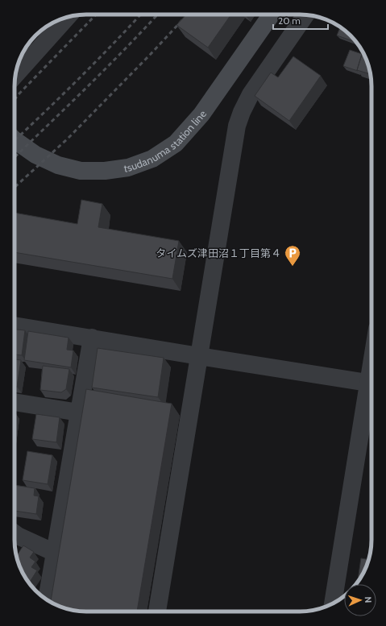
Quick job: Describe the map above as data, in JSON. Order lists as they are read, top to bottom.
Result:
{
  "streets": {
    "main road": ["tsudanuma station line"]
  },
  "places": {
    "parking": ["タイムズ津田沼１丁目第４"]
  },
  "scale_bar": "20 m",
  "north": "right"
}
